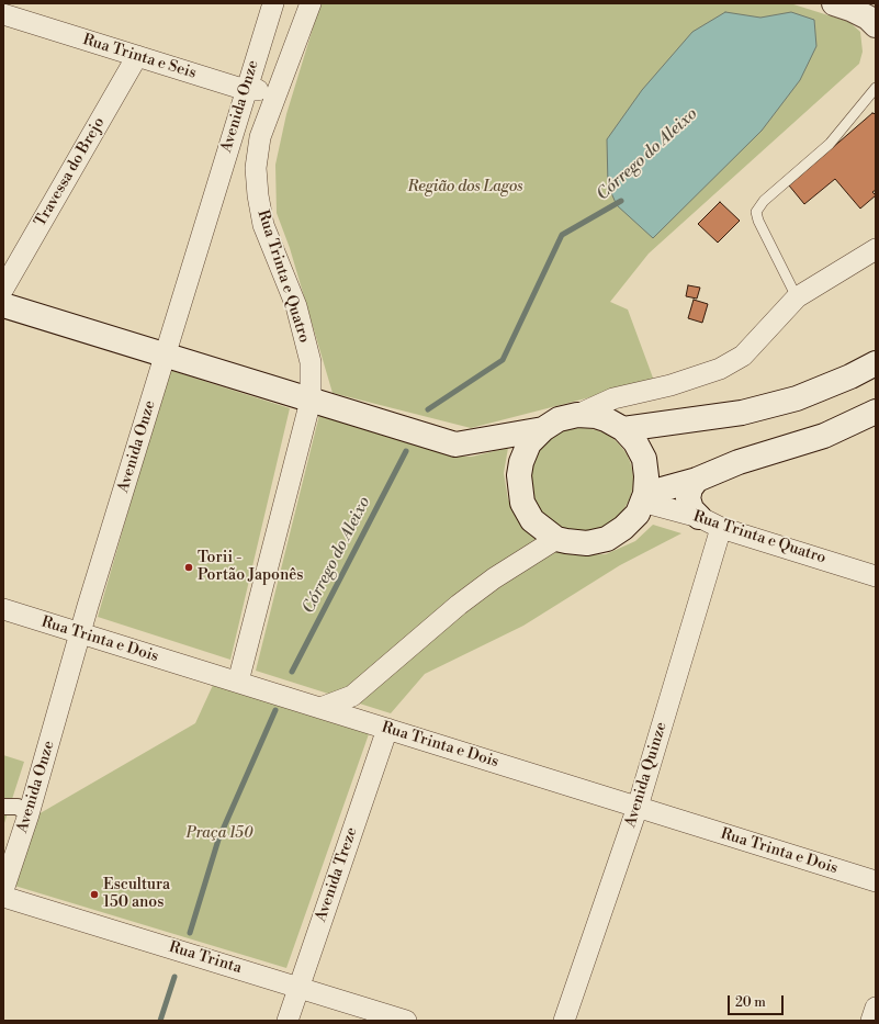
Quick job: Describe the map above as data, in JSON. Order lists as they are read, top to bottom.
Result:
{
  "streets": {
    "street": [
      "Rua Trinta e Seis",
      "Avenida Onze",
      "Travessa do Brejo",
      "Rua Trinta e Quatro",
      "Rua Trinta e Dois",
      "Avenida Quinze",
      "Avenida Treze",
      "Rua Trinta"
    ]
  },
  "crossings": [
    ["Rua Trinta e Seis", "Avenida Onze"],
    ["Rua Trinta e Seis", "Travessa do Brejo"],
    ["Rua Trinta e Seis", "Rua Trinta e Quatro"],
    ["Avenida Onze", "Rua Trinta e Dois"],
    ["Rua Trinta e Quatro", "Rua Trinta e Dois"],
    ["Rua Trinta e Quatro", "Avenida Quinze"],
    ["Rua Trinta e Dois", "Avenida Quinze"],
    ["Rua Trinta e Dois", "Avenida Treze"],
    ["Avenida Treze", "Rua Trinta"]
  ],
  "water": ["Córrego do Aleixo"],
  "parks": ["Região dos Lagos", "Praça 150"],
  "places": ["Torii - Portão Japonês", "Escultura 150 anos"],
  "scale_bar": "20 m"
}
